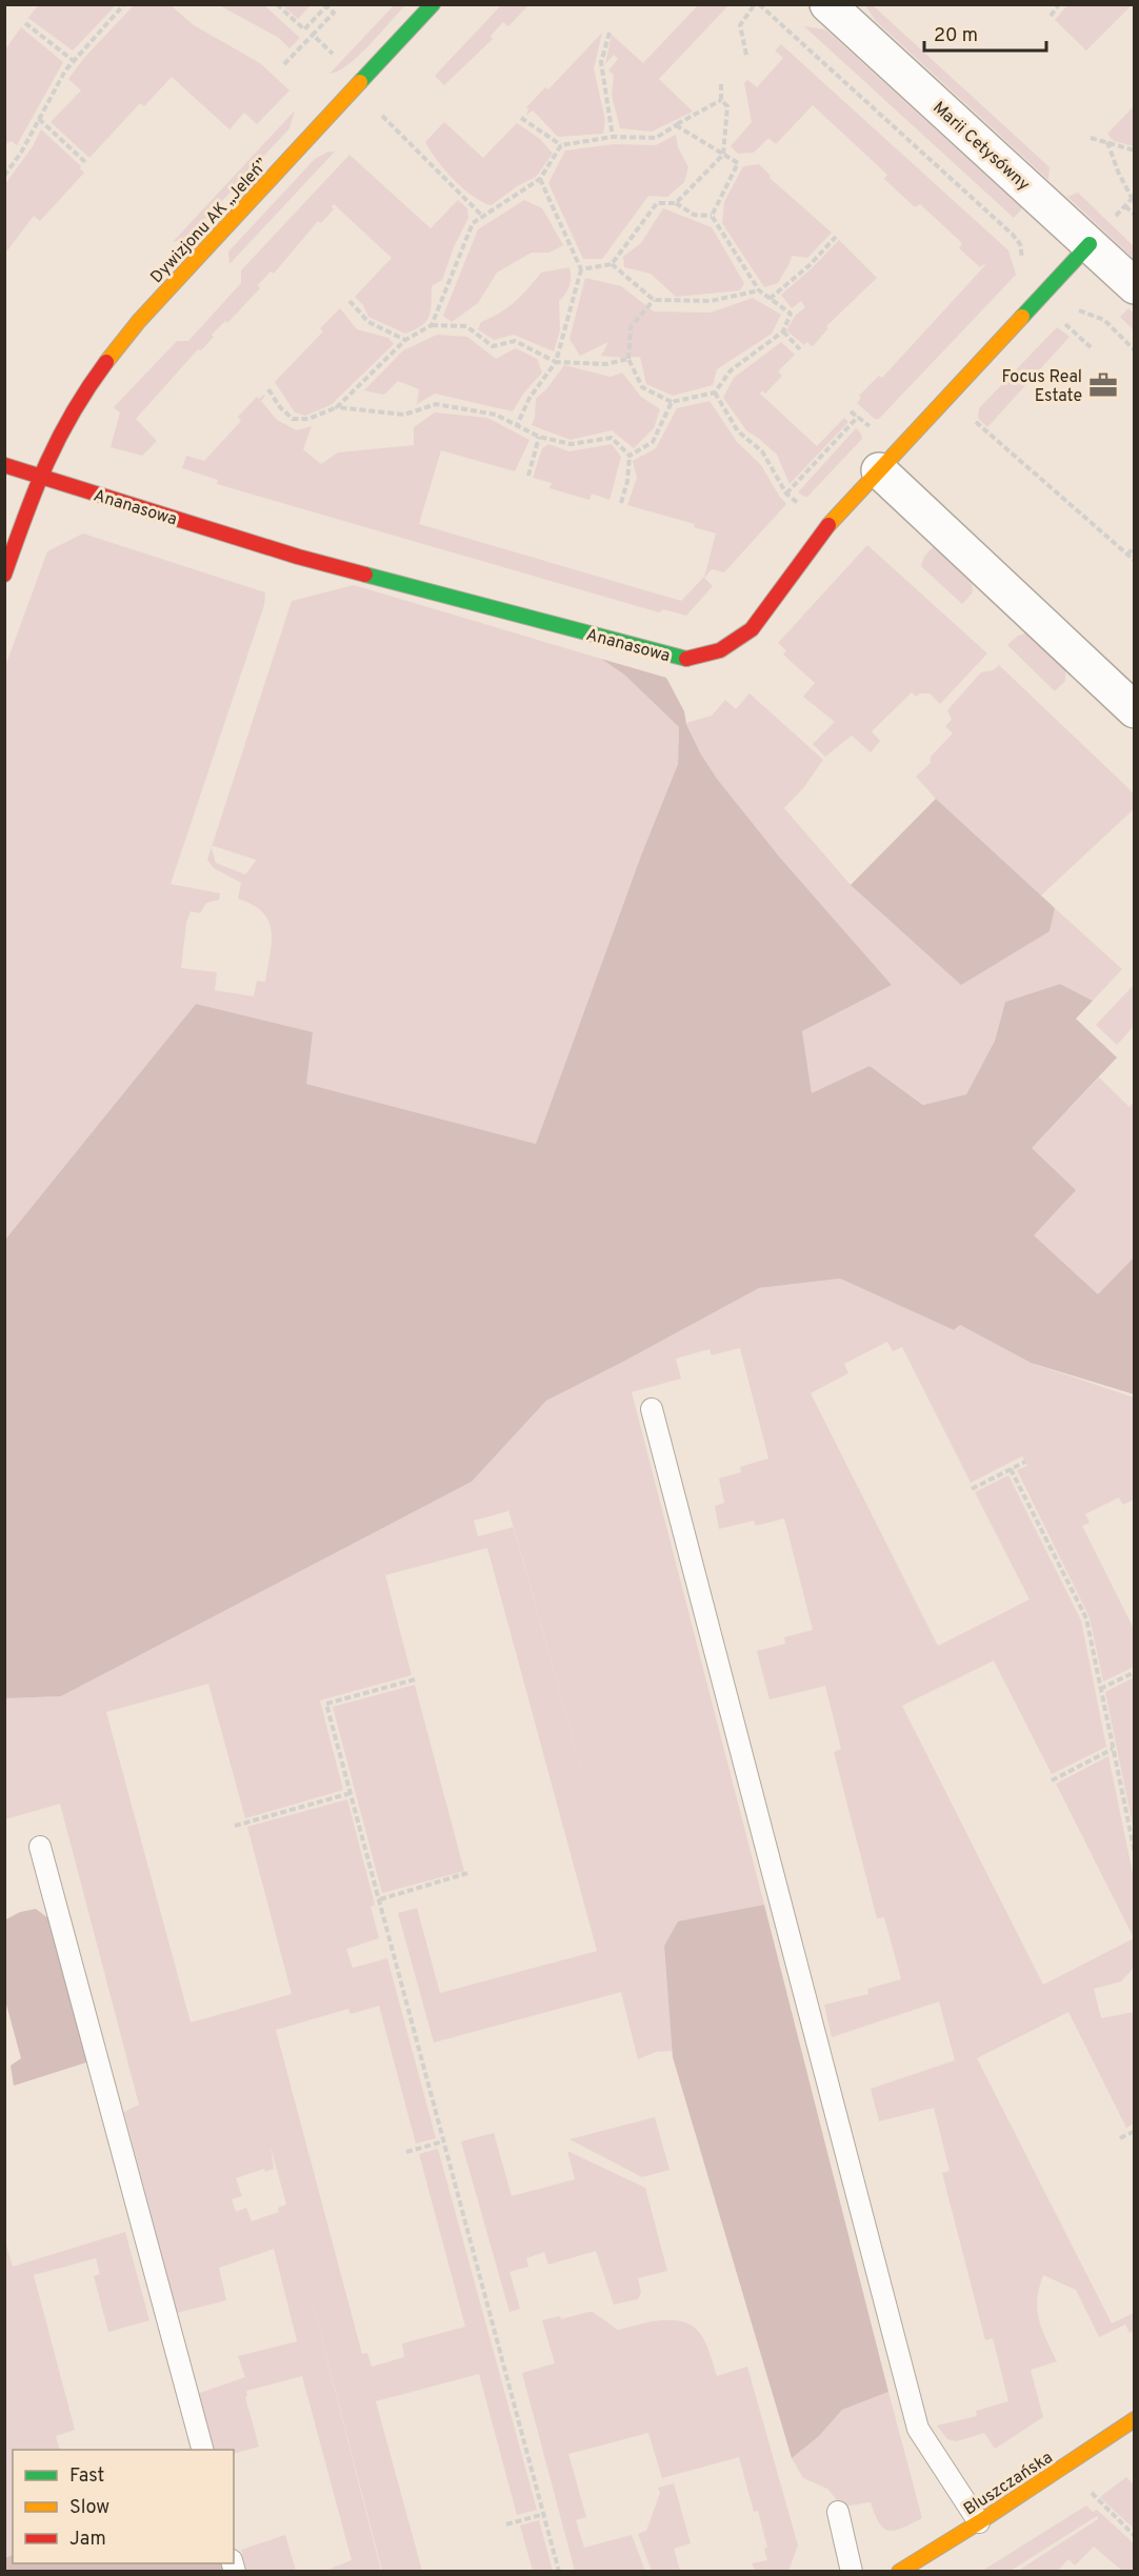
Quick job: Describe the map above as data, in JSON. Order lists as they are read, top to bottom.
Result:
{
  "streets": {
    "street": [
      "Marii Cetysówny",
      "Dywizjonu AK „Jeleń”",
      "Ananasowa",
      "Bluszczańska"
    ]
  },
  "crossings": [
    ["Marii Cetysówny", "Ananasowa"],
    ["Dywizjonu AK „Jeleń”", "Ananasowa"]
  ],
  "places": {
    "office": ["Focus Real Estate"]
  },
  "legend": ["Fast", "Slow", "Jam"],
  "scale_bar": "20 m"
}
